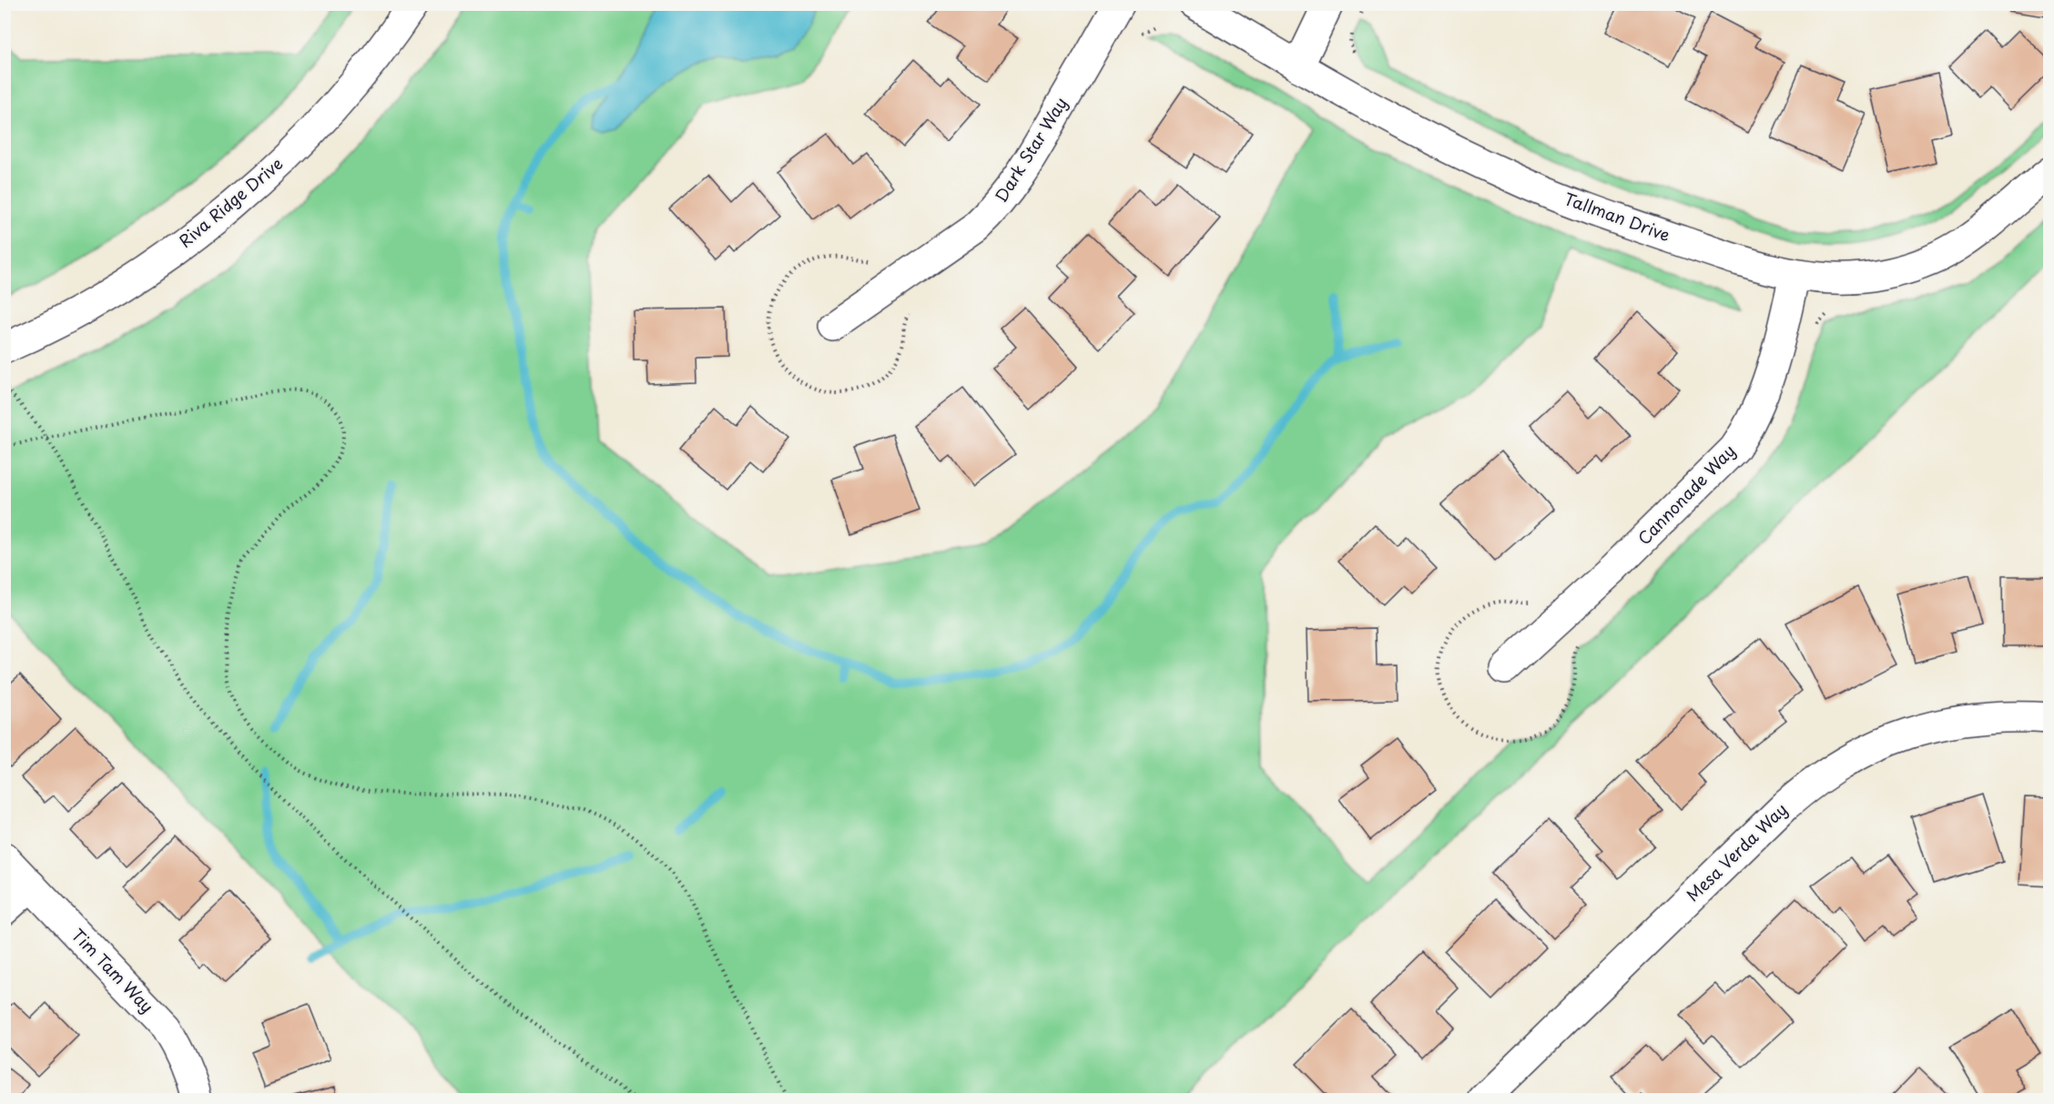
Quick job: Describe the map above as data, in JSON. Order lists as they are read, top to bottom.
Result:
{
  "streets": {
    "street": [
      "Dark Star Way",
      "Riva Ridge Drive",
      "Tallman Drive",
      "Cannonade Way",
      "Mesa Verda Way",
      "Tim Tam Way"
    ]
  },
  "crossings": [
    ["Tallman Drive", "Cannonade Way"]
  ]
}
